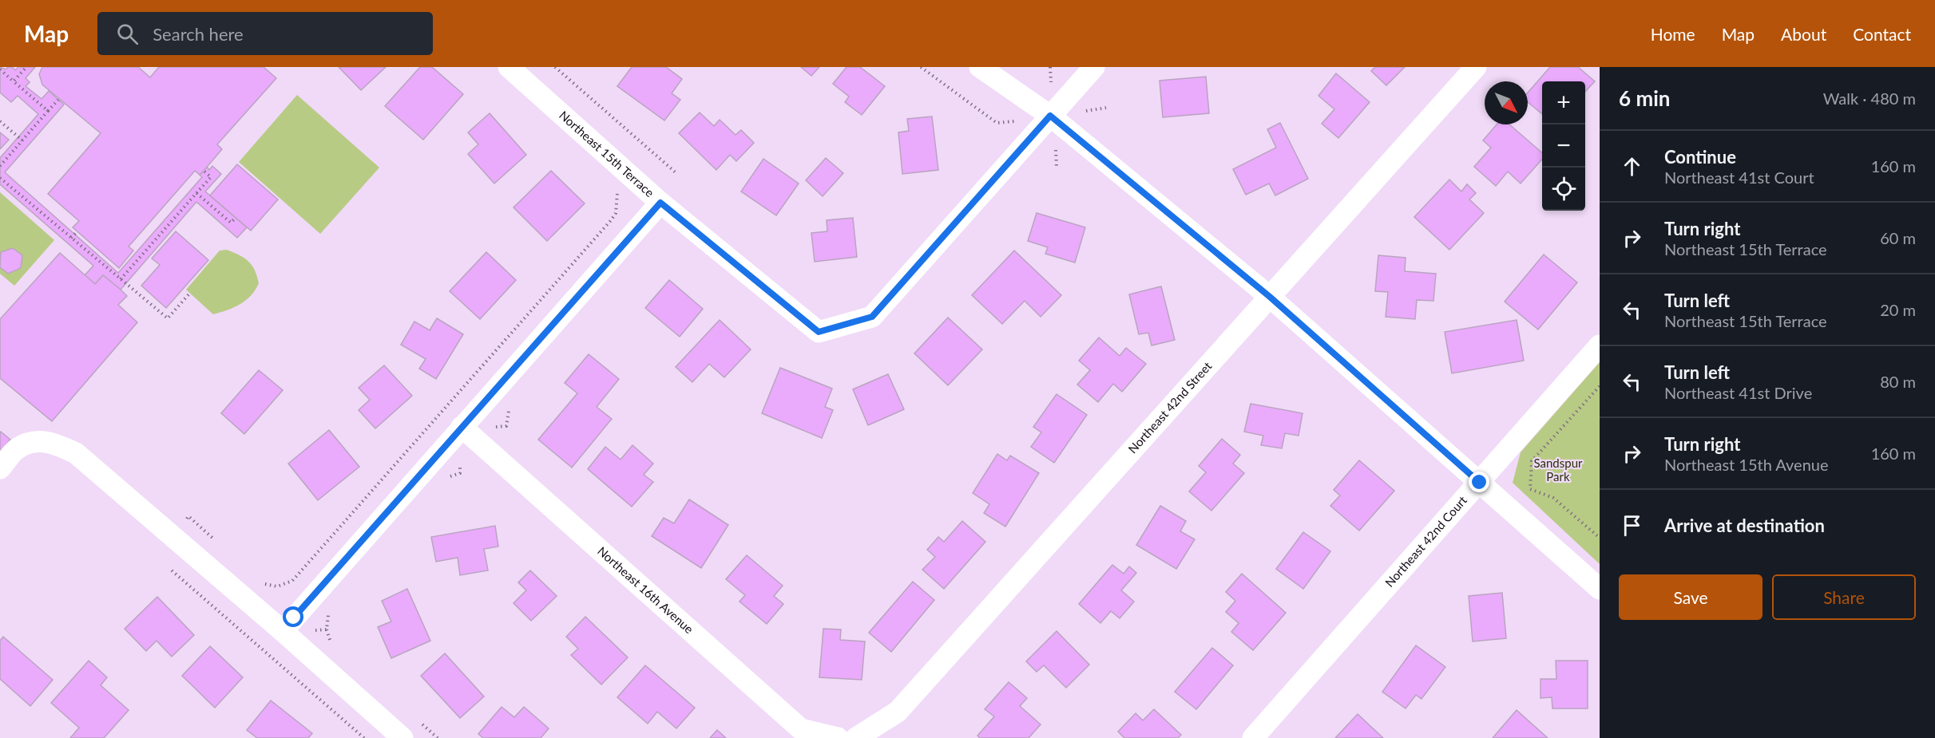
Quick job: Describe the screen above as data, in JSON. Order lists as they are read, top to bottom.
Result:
{
  "streets": {
    "street": [
      "Northeast 15th Terrace",
      "Northeast 42nd Street",
      "Northeast 42nd Court",
      "Northeast 16th Avenue"
    ]
  },
  "parks": ["Sandspur Park"],
  "north": "bottom right",
  "page": {
    "header": "Map",
    "search": "Search here",
    "nav": [
      "Home",
      "Map",
      "About",
      "Contact"
    ],
    "heading": ["6 min", "Walk · 480 m"],
    "map_buttons": ["+", "−"],
    "list": [
      ["Continue", "Northeast 41st Court", "160 m"],
      ["Turn right", "Northeast 15th Terrace", "60 m"],
      ["Turn left", "Northeast 15th Terrace", "20 m"],
      ["Turn left", "Northeast 41st Drive", "80 m"],
      ["Turn right", "Northeast 15th Avenue", "160 m"],
      "Arrive at destination"
    ],
    "buttons": ["Save", "Share"]
  }
}
